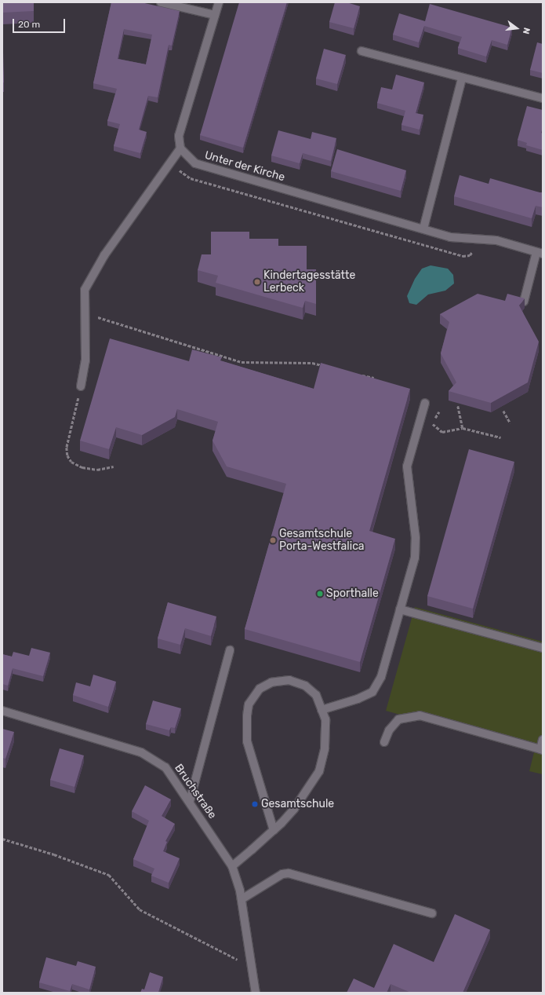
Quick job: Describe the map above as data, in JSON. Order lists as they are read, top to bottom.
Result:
{
  "streets": {
    "street": ["Unter der Kirche", "Bruchstraße"]
  },
  "places": [
    "Kindertagesstätte Lerbeck",
    "Gesamtschule Porta-Westfalica",
    "Sporthalle",
    "Gesamtschule"
  ],
  "scale_bar": "20 m",
  "north": "right"
}
